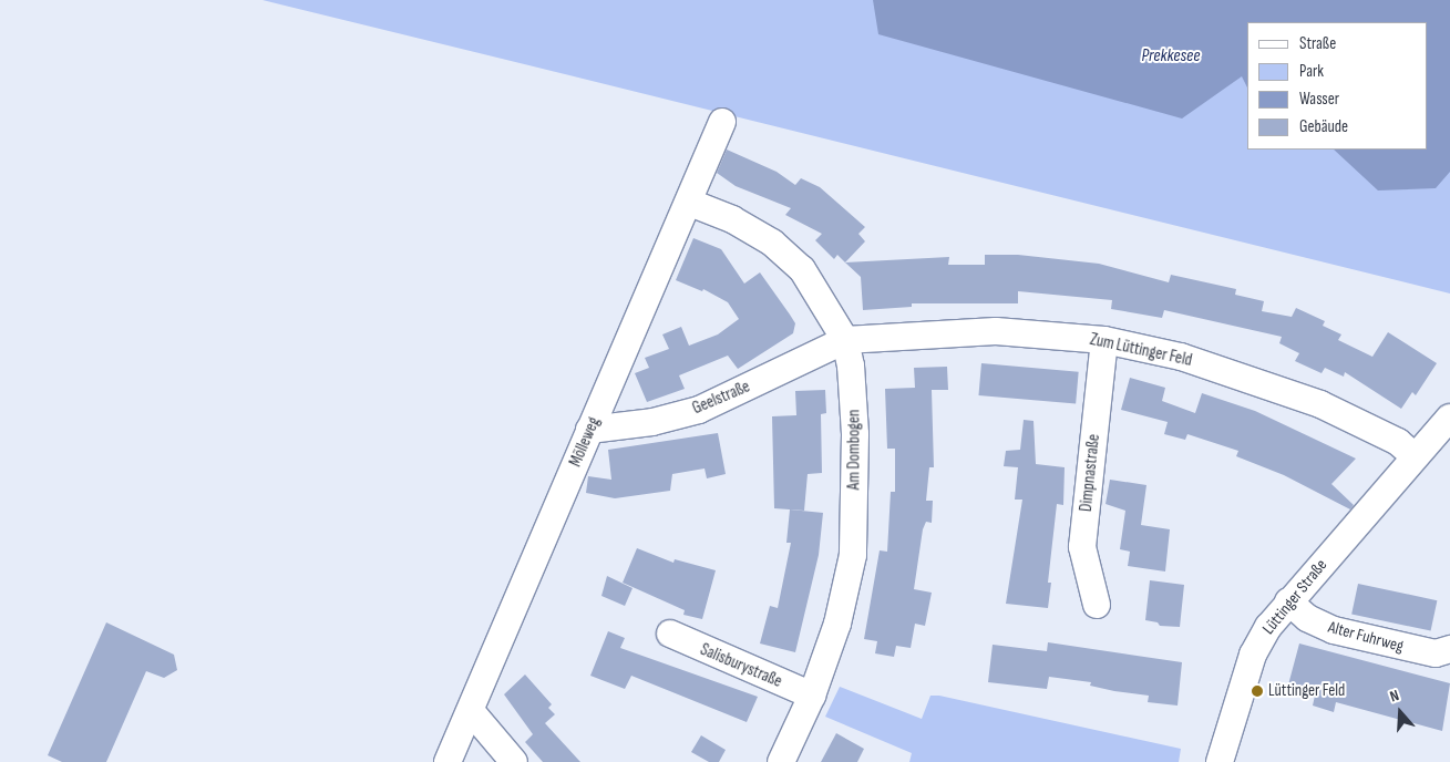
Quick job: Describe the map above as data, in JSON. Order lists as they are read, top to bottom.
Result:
{
  "streets": {
    "street": [
      "Zum Lüttinger Feld",
      "Geelstraße",
      "Mölleweg",
      "Am Dombogen",
      "Dimpnastraße",
      "Lüttinger Straße",
      "Alter Fuhrweg",
      "Salisburystraße"
    ]
  },
  "crossings": [
    ["Zum Lüttinger Feld", "Geelstraße"],
    ["Zum Lüttinger Feld", "Am Dombogen"],
    ["Zum Lüttinger Feld", "Dimpnastraße"],
    ["Zum Lüttinger Feld", "Lüttinger Straße"],
    ["Geelstraße", "Mölleweg"],
    ["Geelstraße", "Am Dombogen"],
    ["Mölleweg", "Am Dombogen"],
    ["Am Dombogen", "Salisburystraße"],
    ["Lüttinger Straße", "Alter Fuhrweg"]
  ],
  "water": ["Prekkesee"],
  "places": ["Lüttinger Feld"],
  "legend": [
    "Straße",
    "Park",
    "Wasser",
    "Gebäude"
  ],
  "north": "top"
}
